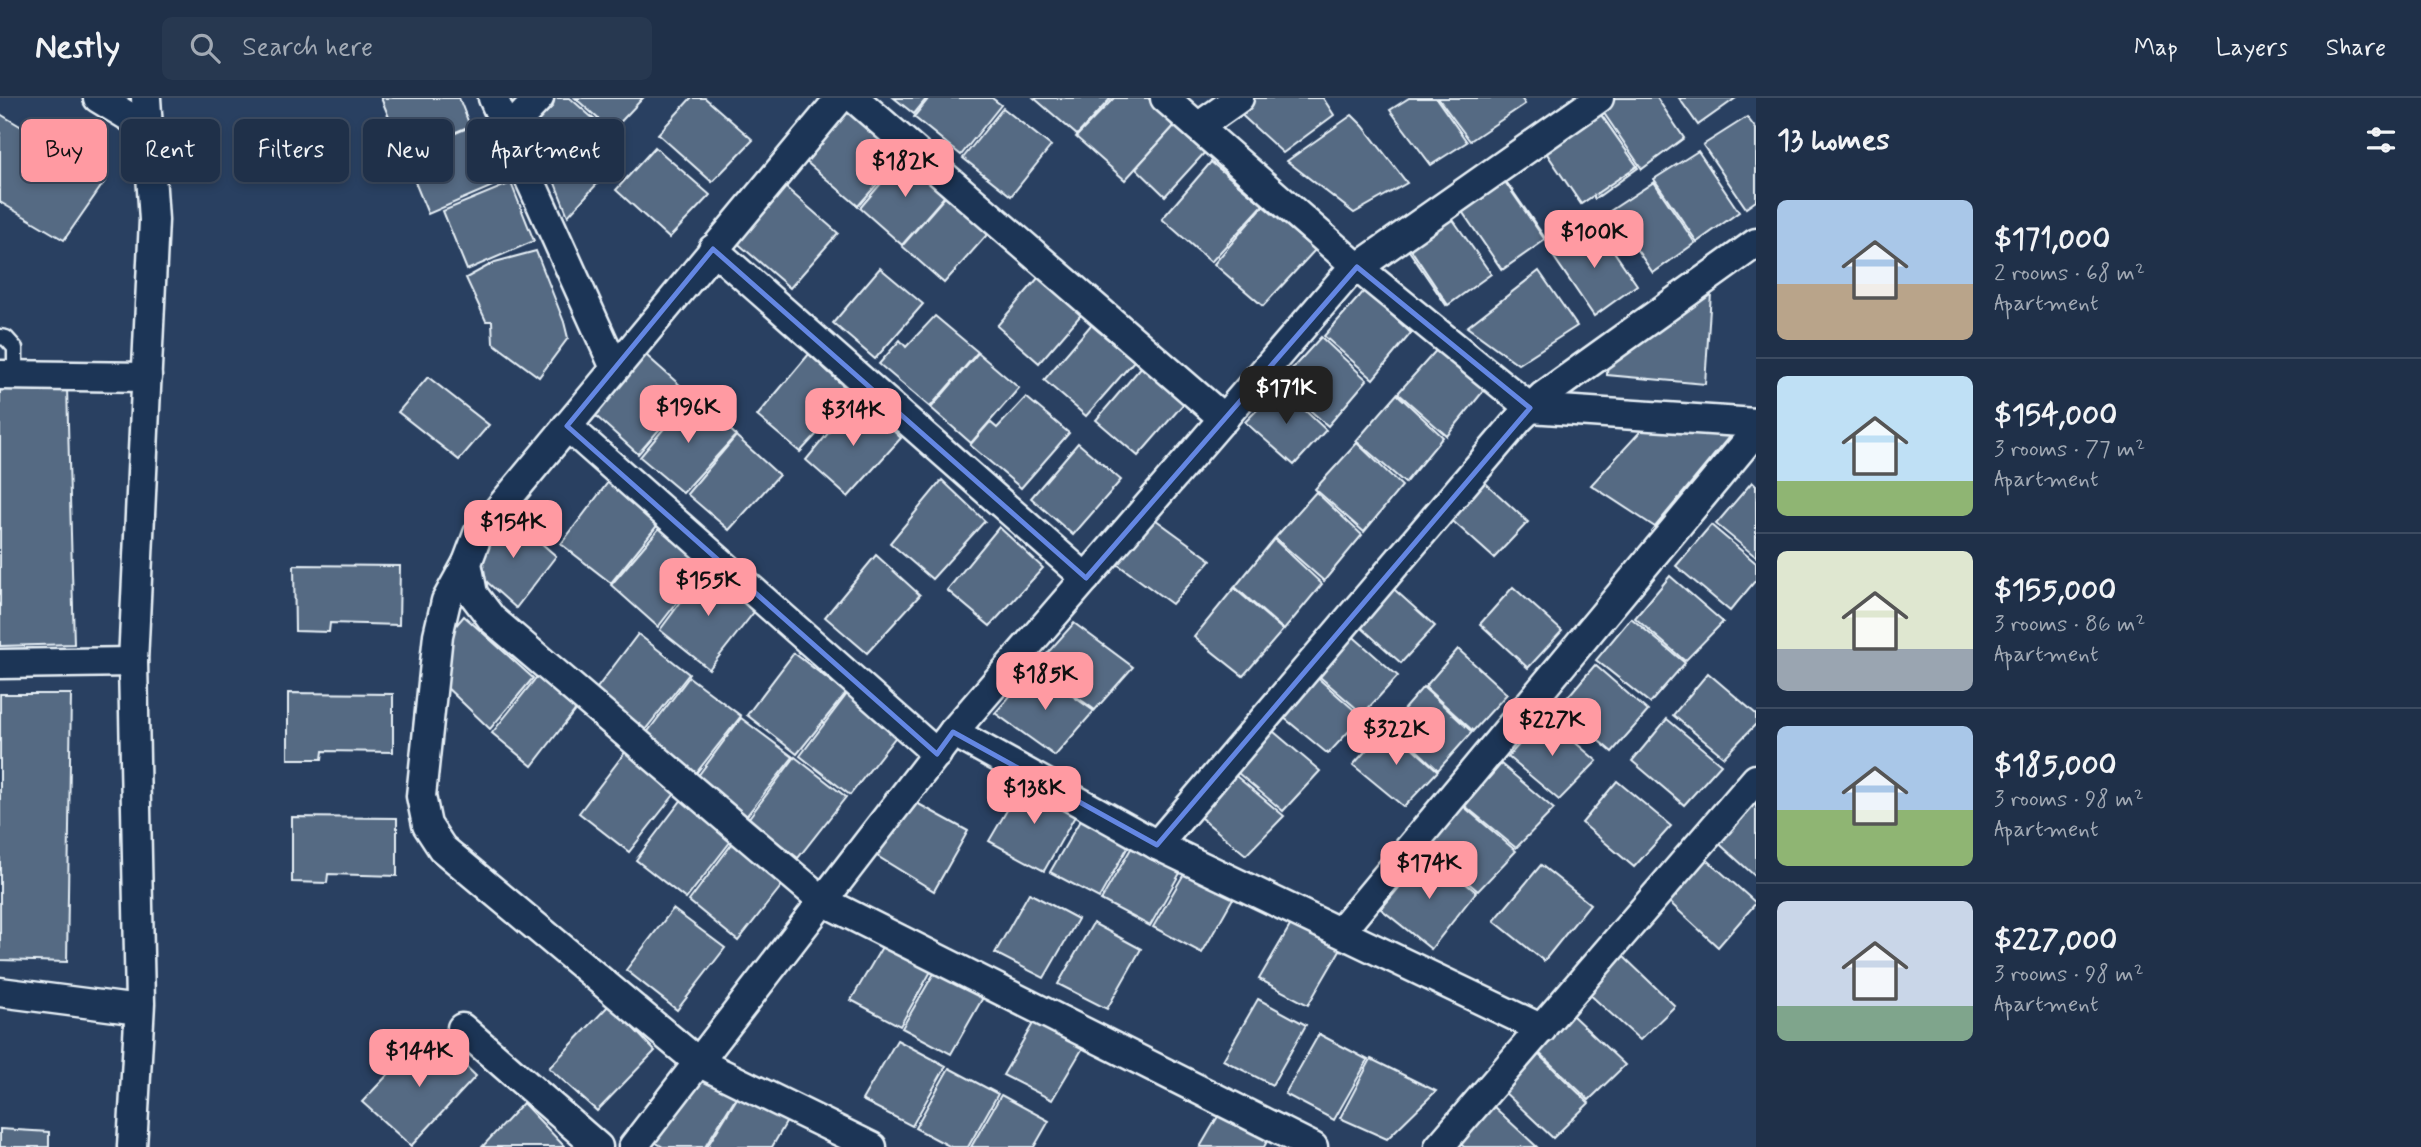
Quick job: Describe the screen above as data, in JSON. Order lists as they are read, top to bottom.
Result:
{
  "page": {
    "header": "Nestly",
    "search": "Search here",
    "nav": ["Map", "Layers", "Share"],
    "heading": "13 homes",
    "chip": [
      "Buy",
      "Rent",
      "Filters",
      "New",
      "Apartment"
    ],
    "price": [
      "$182K",
      "$100K",
      "$171K",
      "$196K",
      "$314K",
      "$154K",
      "$155K",
      "$185K",
      "$227K",
      "$322K",
      "$138K",
      "$174K",
      "$144K"
    ],
    "list": [
      {
        "name": "$171,000",
        "note": "2 rooms · 68 m² · Apartment"
      },
      {
        "name": "$154,000",
        "note": "3 rooms · 77 m² · Apartment"
      },
      {
        "name": "$155,000",
        "note": "3 rooms · 86 m² · Apartment"
      },
      {
        "name": "$185,000",
        "note": "3 rooms · 98 m² · Apartment"
      },
      {
        "name": "$227,000",
        "note": "3 rooms · 98 m² · Apartment"
      }
    ]
  }
}
